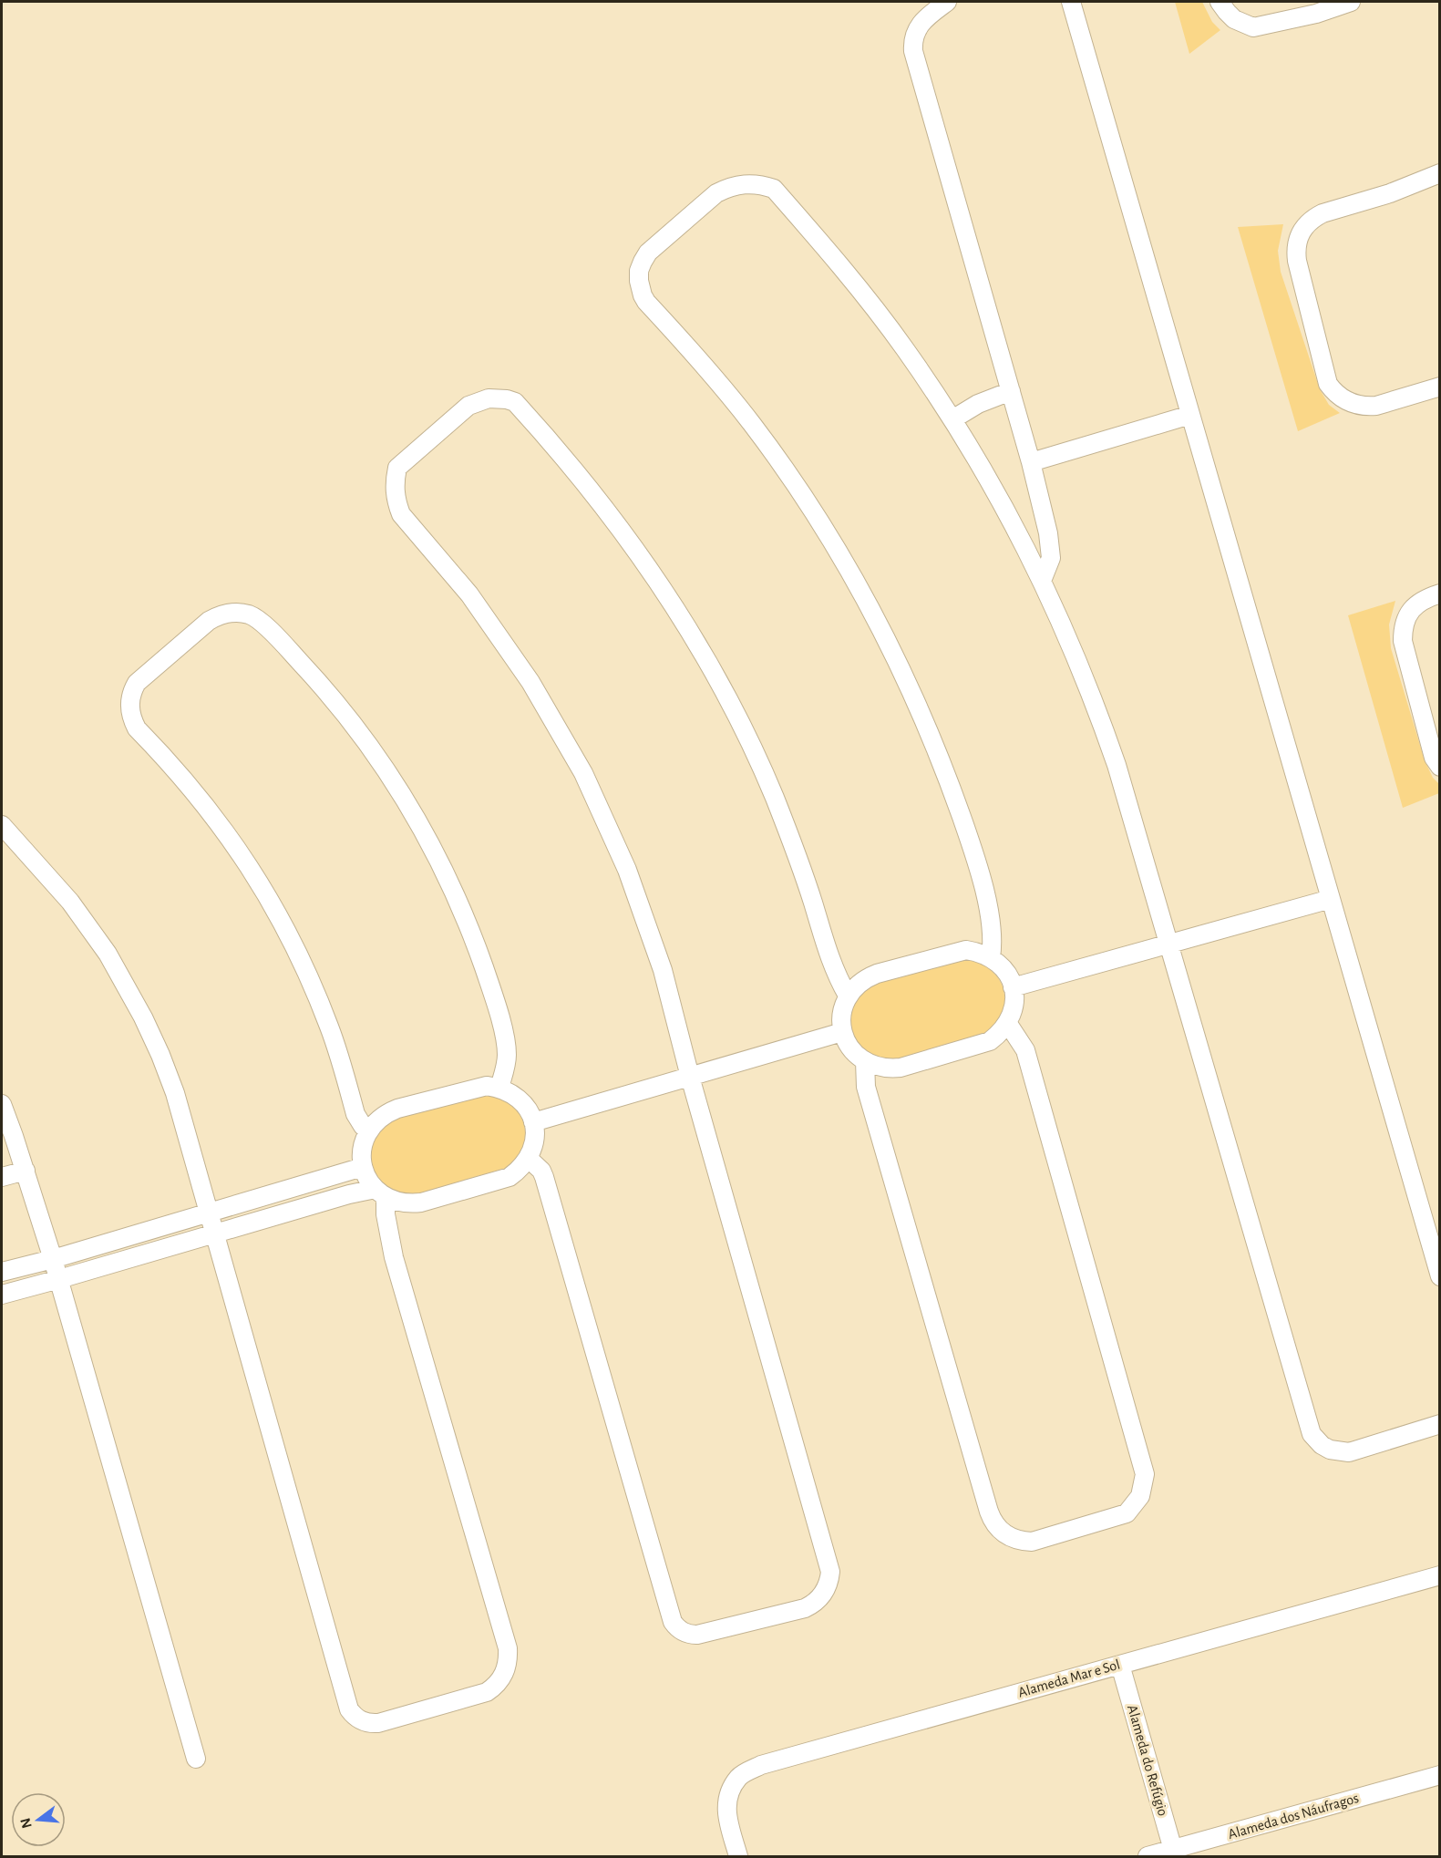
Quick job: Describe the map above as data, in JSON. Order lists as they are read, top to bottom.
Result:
{
  "streets": {
    "street": ["Alameda Mar e Sol", "Alameda do Refúgio", "Alameda dos Náufragos"]
  },
  "crossings": [
    ["Alameda Mar e Sol", "Alameda do Refúgio"],
    ["Alameda do Refúgio", "Alameda dos Náufragos"]
  ],
  "north": "left"
}
